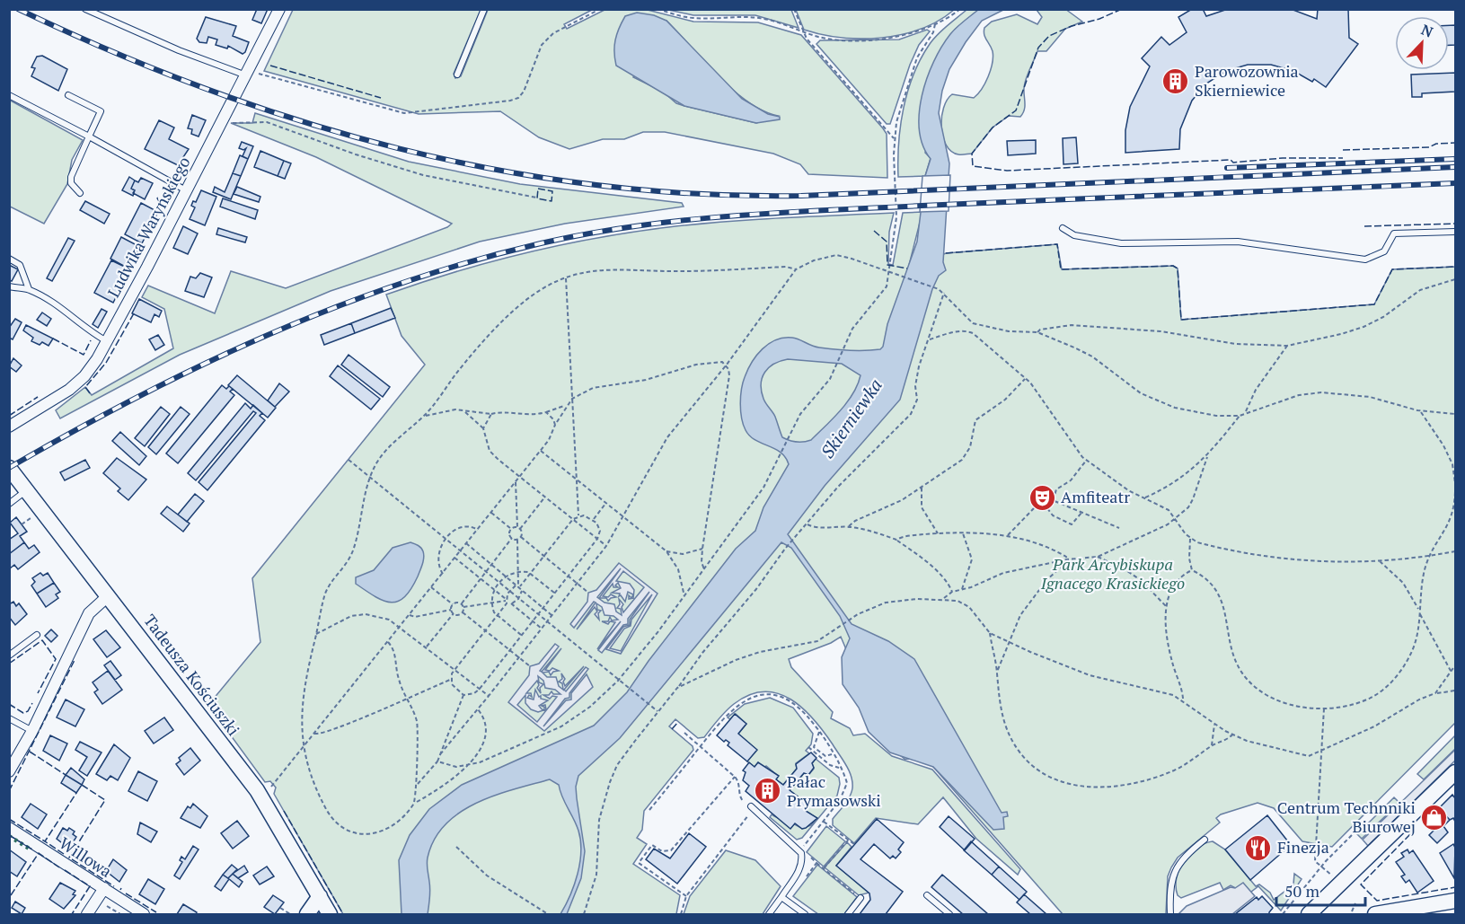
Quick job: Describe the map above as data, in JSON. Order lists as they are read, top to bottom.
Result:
{
  "streets": {
    "street": ["Ludwika Waryńskiego", "Tadeusza Kościuszki", "Willowa"]
  },
  "water": ["Skierniewka"],
  "parks": ["Park Arcybiskupa Ignacego Krasickiego"],
  "places": {
    "building": ["Parowozownia Skierniewice", "Pałac Prymasowski"],
    "theatre": ["Amfiteatr"],
    "shop": ["Centrum Technniki Biurowej"],
    "restaurant": ["Finezja"]
  },
  "scale_bar": "50 m",
  "north": "top right"
}
